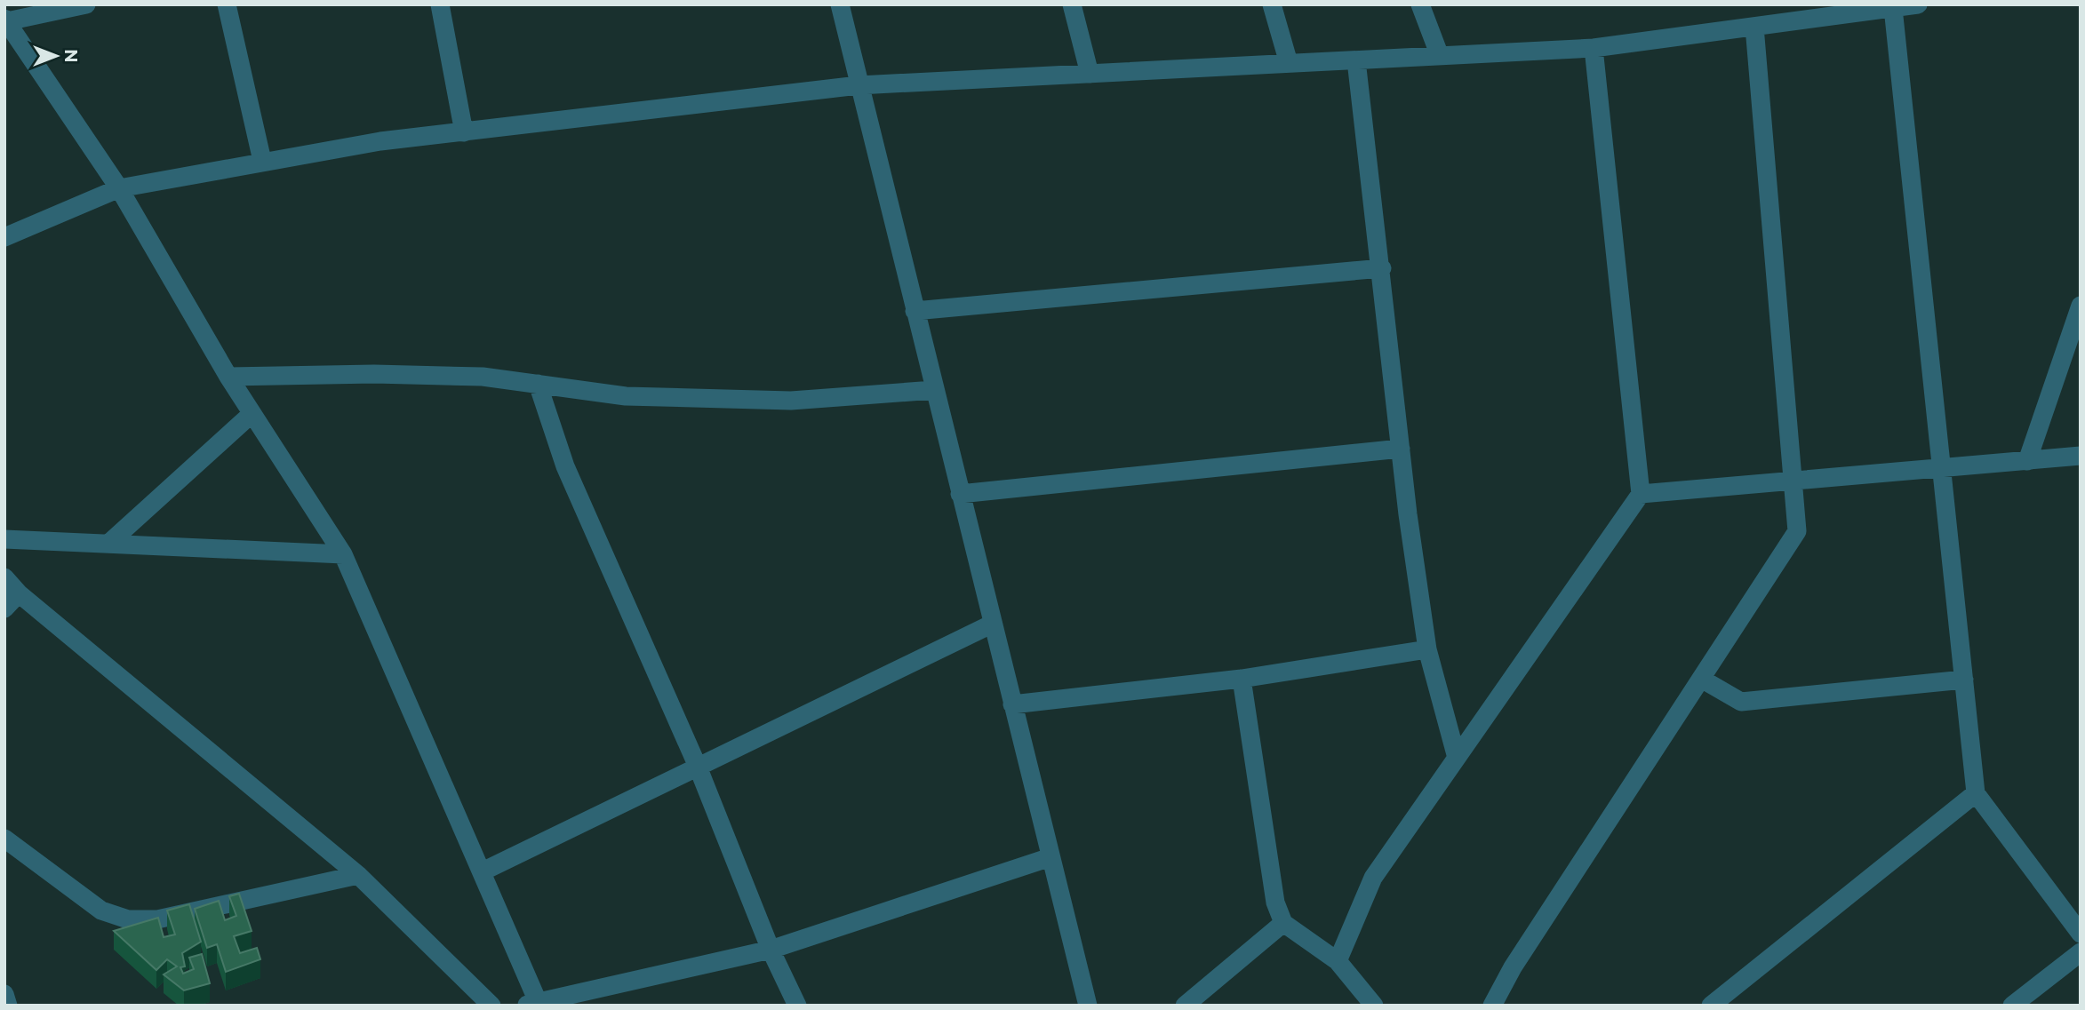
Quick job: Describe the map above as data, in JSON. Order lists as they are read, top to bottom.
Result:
{
  "north": "right"
}
